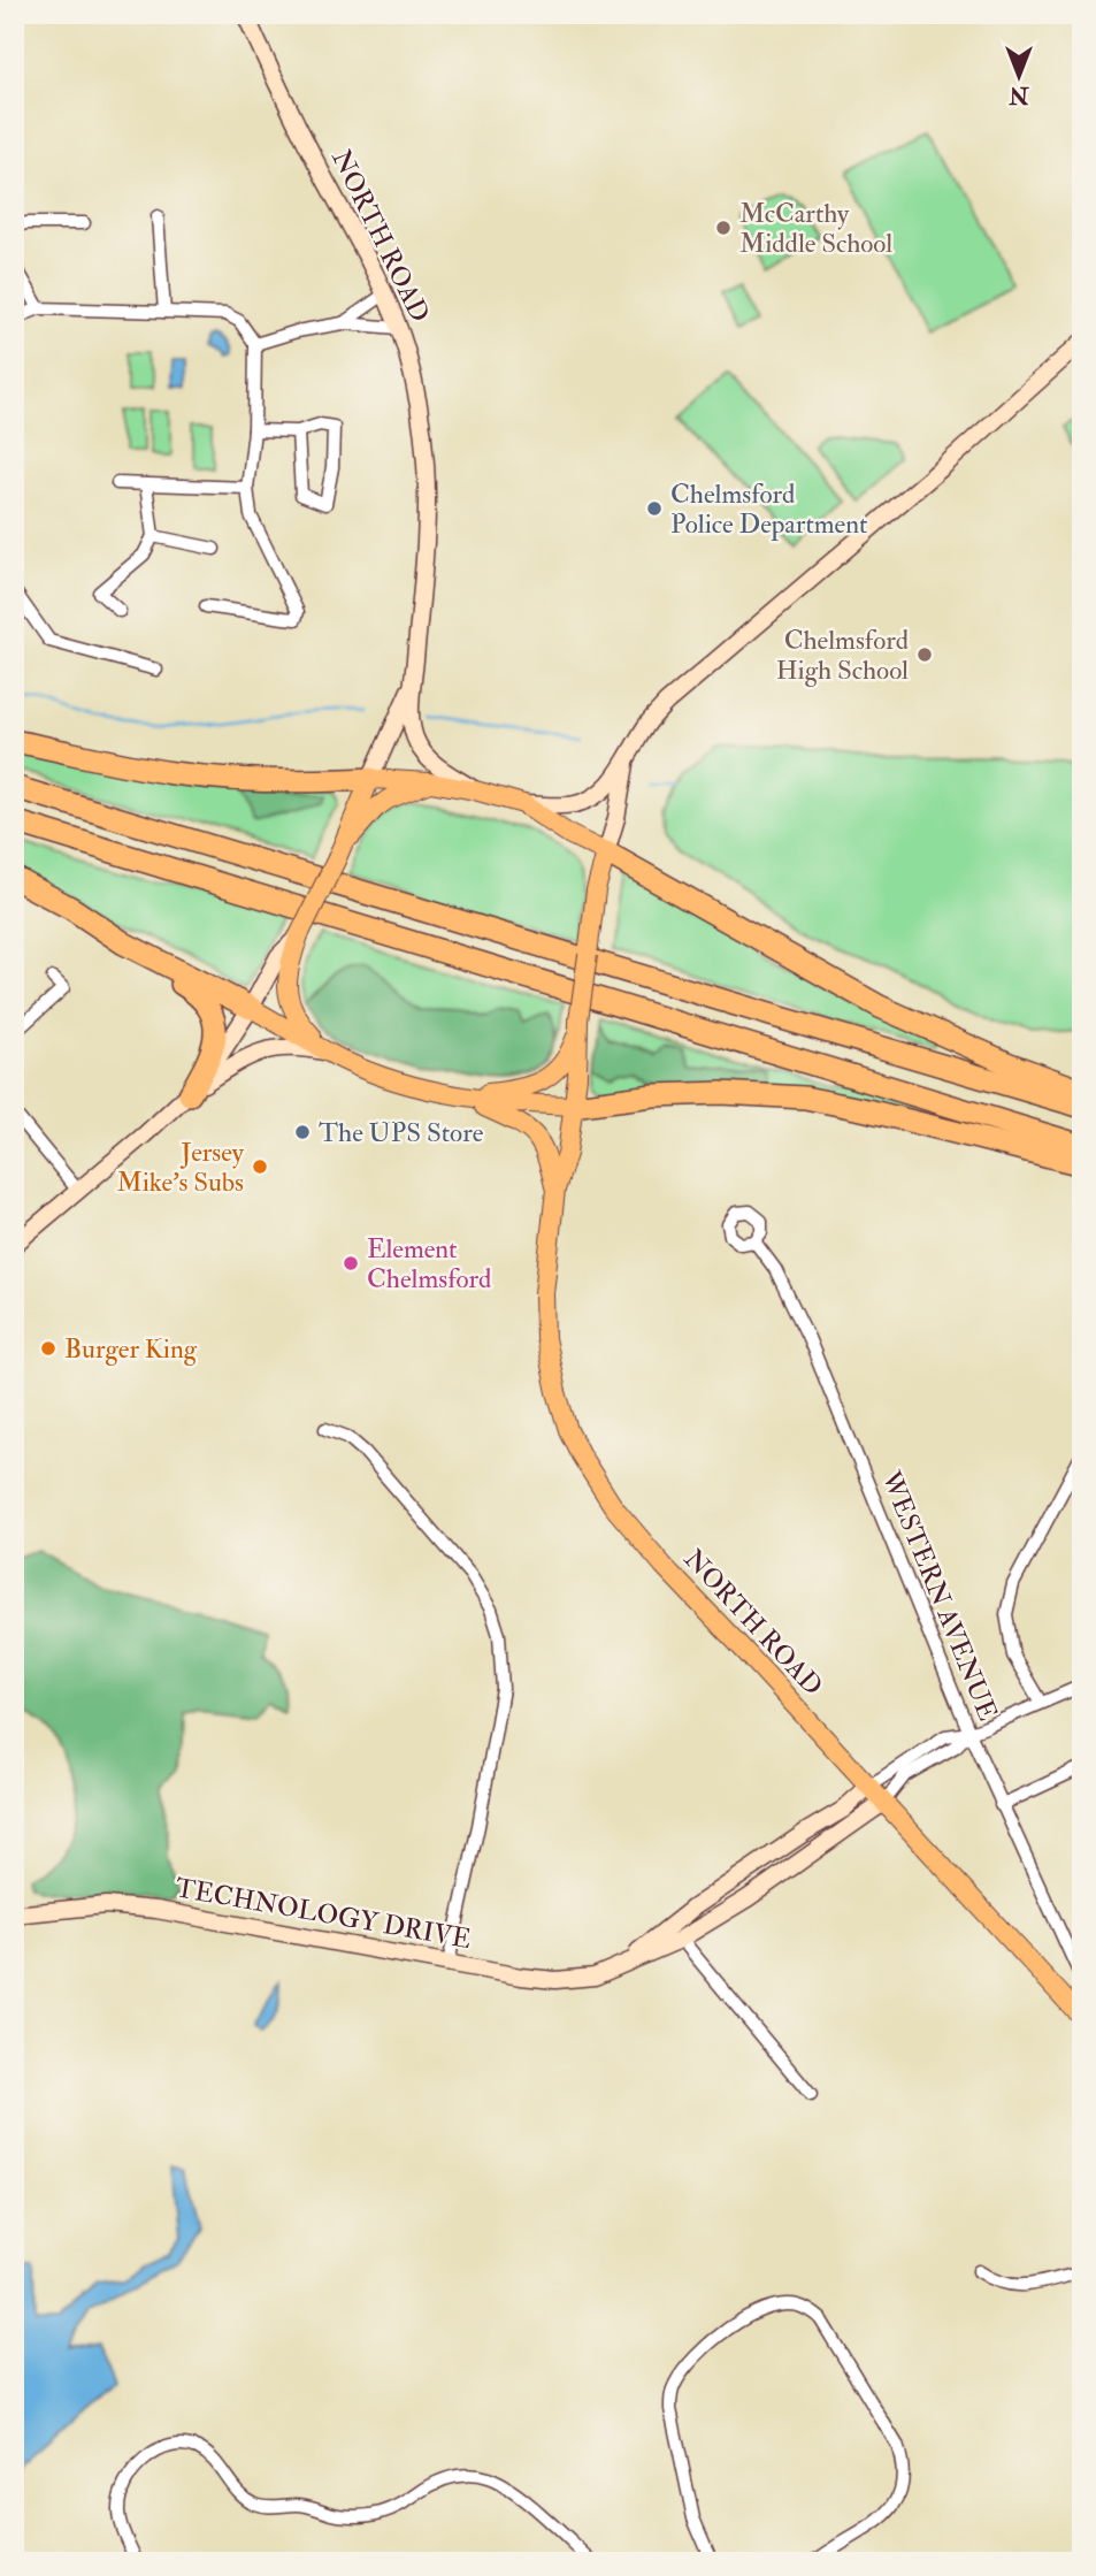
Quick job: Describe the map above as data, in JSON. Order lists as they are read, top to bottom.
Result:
{
  "streets": {
    "main road": ["NORTH ROAD", "TECHNOLOGY DRIVE"],
    "street": ["WESTERN AVENUE"]
  },
  "crossings": [
    ["NORTH ROAD", "TECHNOLOGY DRIVE"]
  ],
  "places": [
    "McCarthy Middle School",
    "Chelmsford Police Department",
    "Chelmsford High School",
    "The UPS Store",
    "Jersey Mike's Subs",
    "Element Chelmsford",
    "Burger King"
  ],
  "north": "bottom"
}
